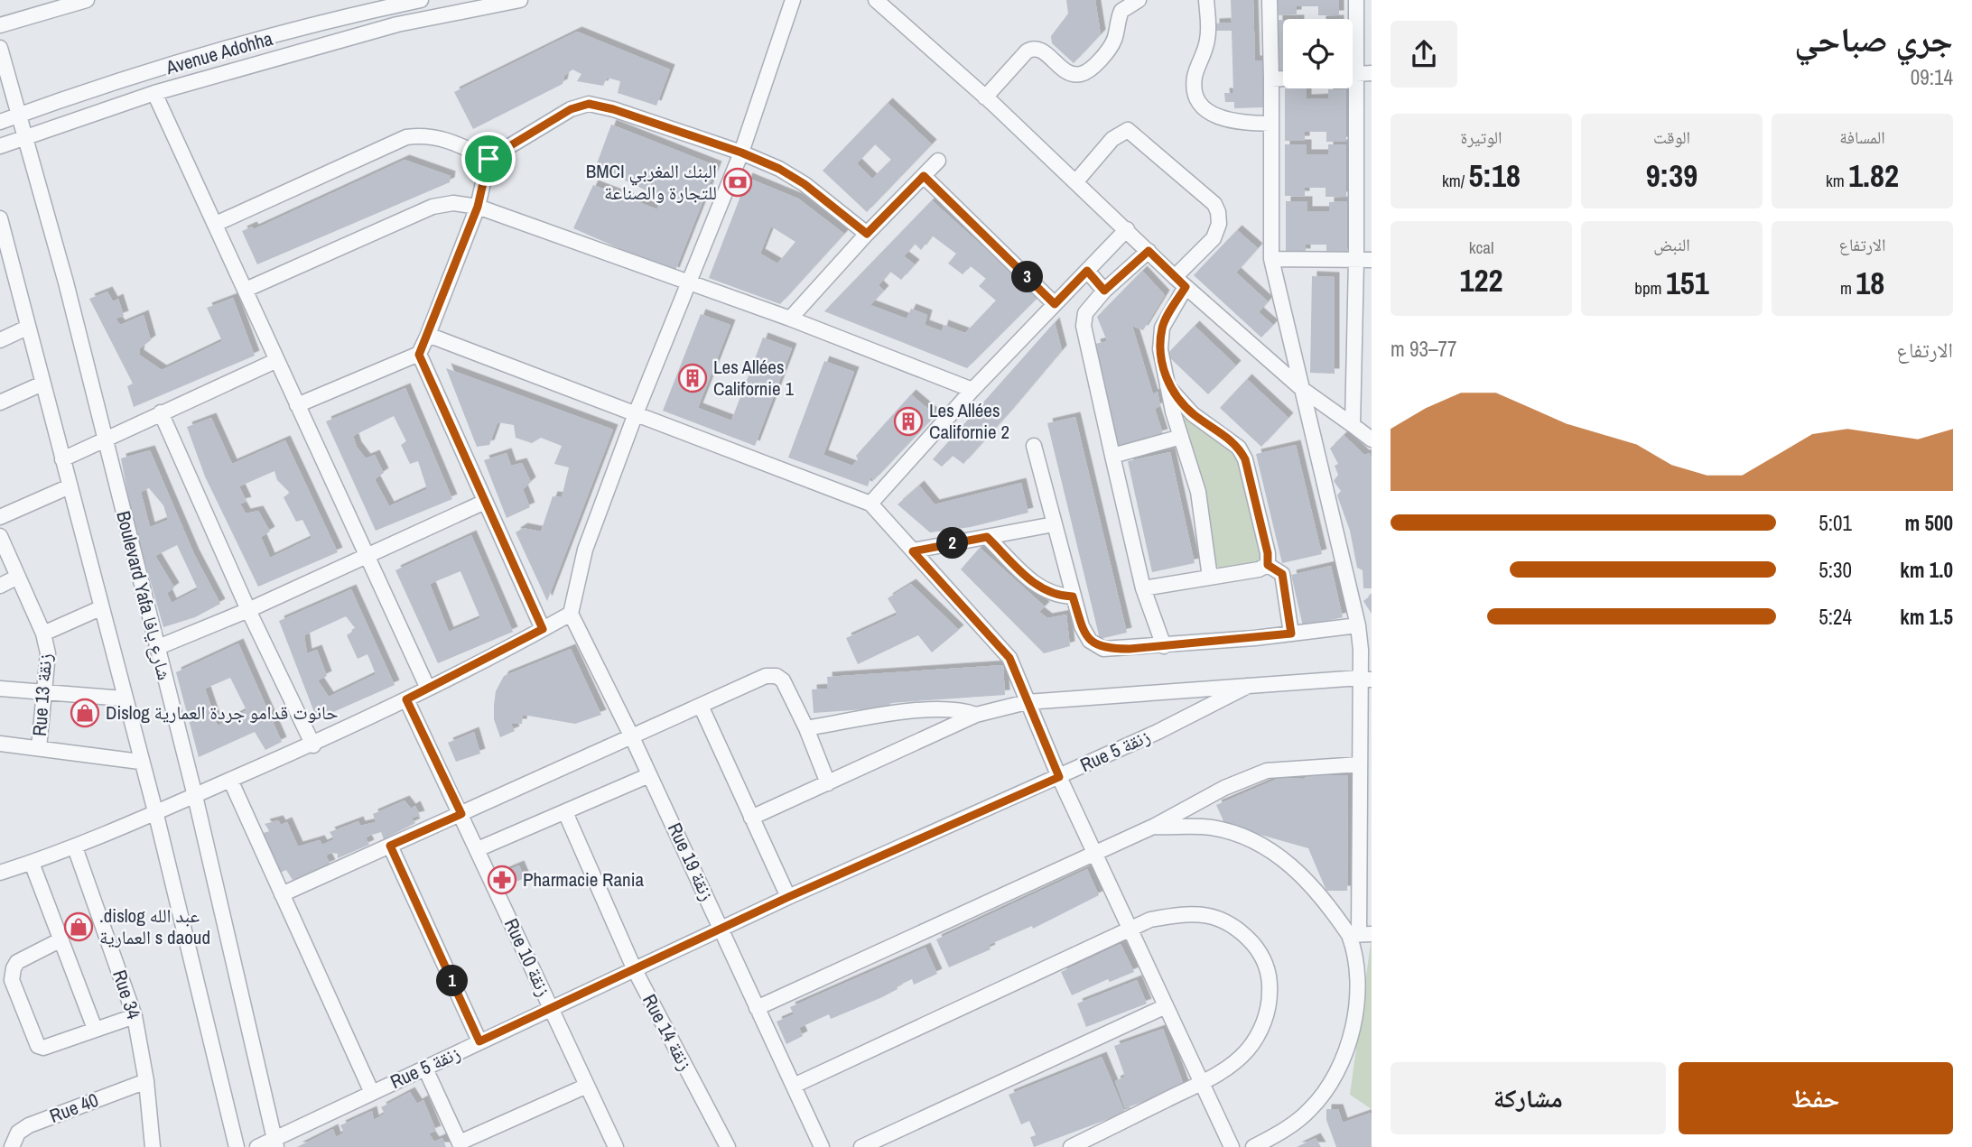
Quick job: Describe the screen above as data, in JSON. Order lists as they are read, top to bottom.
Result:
{
  "streets": {
    "street": [
      "Avenue Adohha",
      "Boulevard Yafa شارع يافا",
      "Rue 13 زنقة",
      "Rue 5 زنقة",
      "Rue 19 زنقة",
      "Rue 10 زنقة",
      "Rue 34",
      "Rue 14 زنقة",
      "Rue 40"
    ]
  },
  "crossings": [
    ["Avenue Adohha", "Boulevard Yafa شارع يافا"],
    ["Boulevard Yafa شارع يافا", "Rue 5 زنقة"],
    ["Rue 5 زنقة", "Rue 19 زنقة"],
    ["Rue 5 زنقة", "Rue 10 زنقة"],
    ["Rue 5 زنقة", "Rue 14 زنقة"],
    ["Rue 34", "Rue 40"]
  ],
  "places": {
    "bank": ["BMCI البنك المغربي للتجارة والصناعة"],
    "building": ["Les Allées Californie 1", "Les Allées Californie 2"],
    "shop": ["Dislog حانوت قدامو جردة العمارية", ".dislog عبد الله العمارية s daoud"],
    "pharmacy": ["Pharmacie Rania"]
  },
  "page": {
    "heading": ["جري صباحي", "09:14"],
    "stats": [
      ["المسافة", "1.82 km"],
      ["الوقت", "9:39"],
      ["الوتيرة", "5:18 /km"],
      ["الارتفاع", "18 m"],
      ["النبض", "151 bpm"],
      ["kcal", "122"]
    ],
    "pins": ["3", "2", "1"],
    "chart": ["الارتفاع", "77–93 m"],
    "list": [
      {
        "name": "500 m",
        "note": "5:01"
      },
      {
        "name": "1.0 km",
        "note": "5:30"
      },
      {
        "name": "1.5 km",
        "note": "5:24"
      }
    ],
    "buttons": ["حفظ", "مشاركة"]
  }
}
